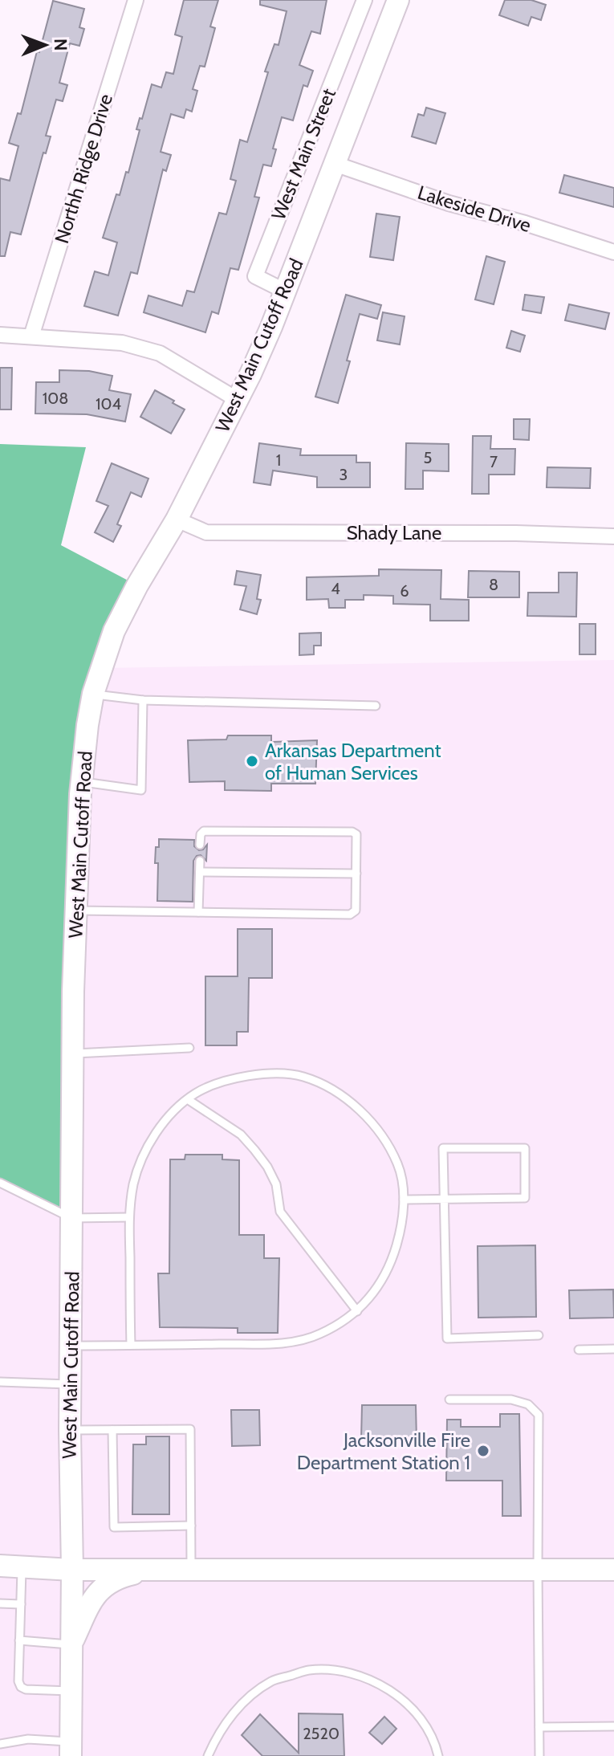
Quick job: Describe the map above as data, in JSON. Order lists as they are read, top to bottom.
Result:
{
  "streets": {
    "main road": ["West Main Cutoff Road"],
    "street": [
      "West Main Street",
      "Northh Ridge Drive",
      "Lakeside Drive",
      "Shady Lane"
    ]
  },
  "crossings": [
    ["West Main Street", "West Main Cutoff Road"],
    ["Lakeside Drive", "West Main Cutoff Road"],
    ["West Main Cutoff Road", "Shady Lane"]
  ],
  "places": ["Arkansas Department of Human Services", "Jacksonville Fire Department Station 1"],
  "house_numbers": [
    "108",
    "104",
    "5",
    "1",
    "7",
    "3",
    "8",
    "4",
    "6",
    "2520"
  ],
  "north": "right"
}
